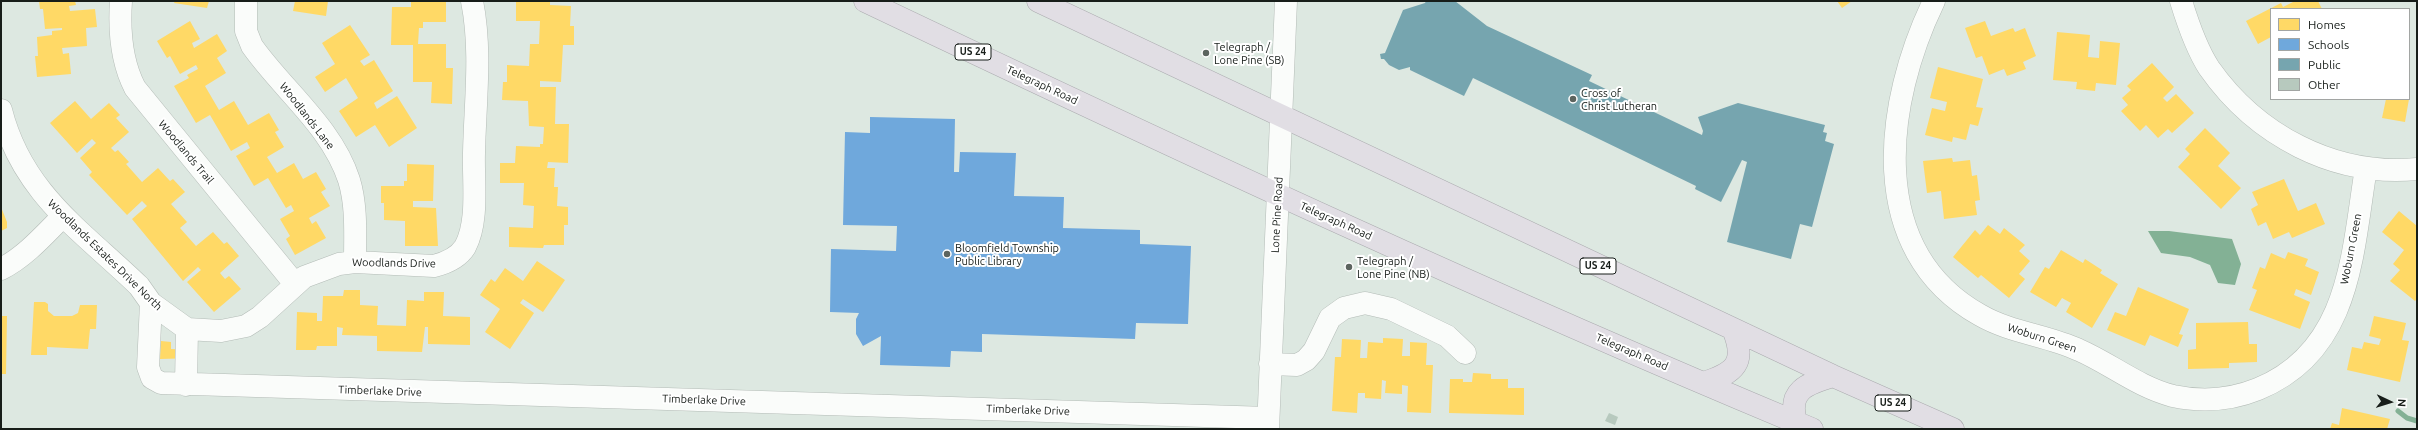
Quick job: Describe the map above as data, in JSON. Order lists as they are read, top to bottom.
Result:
{
  "streets": {
    "highway": ["US 24", "Telegraph Road"],
    "street": [
      "Woodlands Lane",
      "Woodlands Trail",
      "Lone Pine Road",
      "Woburn Green",
      "Woodlands Estates Drive North",
      "Woodlands Drive",
      "Timberlake Drive"
    ]
  },
  "crossings": [
    ["US 24", "Lone Pine Road"],
    ["Telegraph Road", "Lone Pine Road"],
    ["Woodlands Lane", "Woodlands Drive"],
    ["Woodlands Trail", "Woodlands Drive"],
    ["Lone Pine Road", "Timberlake Drive"],
    ["Woodlands Estates Drive North", "Woodlands Drive"],
    ["Woodlands Estates Drive North", "Timberlake Drive"]
  ],
  "places": [
    "Telegraph / Lone Pine (SB)",
    "Cross of Christ Lutheran",
    "Bloomfield Township Public Library",
    "Telegraph / Lone Pine (NB)"
  ],
  "legend": [
    "Homes",
    "Schools",
    "Public",
    "Other"
  ],
  "north": "right"
}
